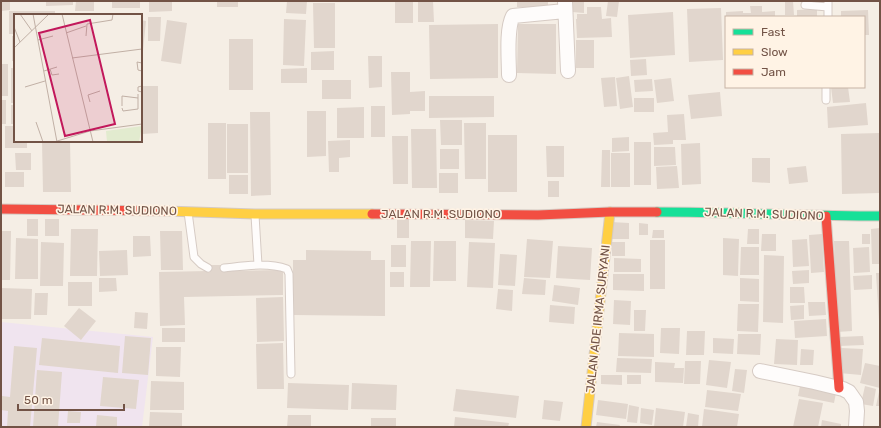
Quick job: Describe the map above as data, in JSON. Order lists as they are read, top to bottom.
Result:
{
  "streets": {
    "street": ["JALAN R.M. SUDIONO", "JALAN ADE IRMA SURYANI"]
  },
  "crossings": [
    ["JALAN R.M. SUDIONO", "JALAN ADE IRMA SURYANI"]
  ],
  "legend": ["Fast", "Slow", "Jam"],
  "scale_bar": "50 m"
}
